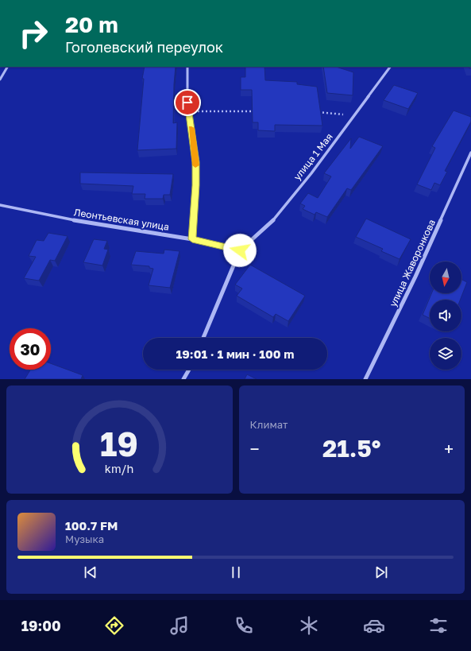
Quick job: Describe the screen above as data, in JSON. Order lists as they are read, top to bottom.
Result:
{
  "streets": {
    "street": ["улица 1 Мая", "Леонтьевская улица", "улица Жаворонкова"]
  },
  "crossings": [
    ["улица 1 Мая", "Леонтьевская улица"]
  ],
  "north": "bottom",
  "page": {
    "turn": ["20 m", "Гоголевский переулок"],
    "limit": "30",
    "trip": "19:01 · 1 мин · 100 m",
    "tile": "Климат",
    "heat": ["−", "21.5°", "+"],
    "song": ["100.7 FM", "Музыка"],
    "tabs": "19:00",
    "gauge": ["19", "km/h"]
  }
}
